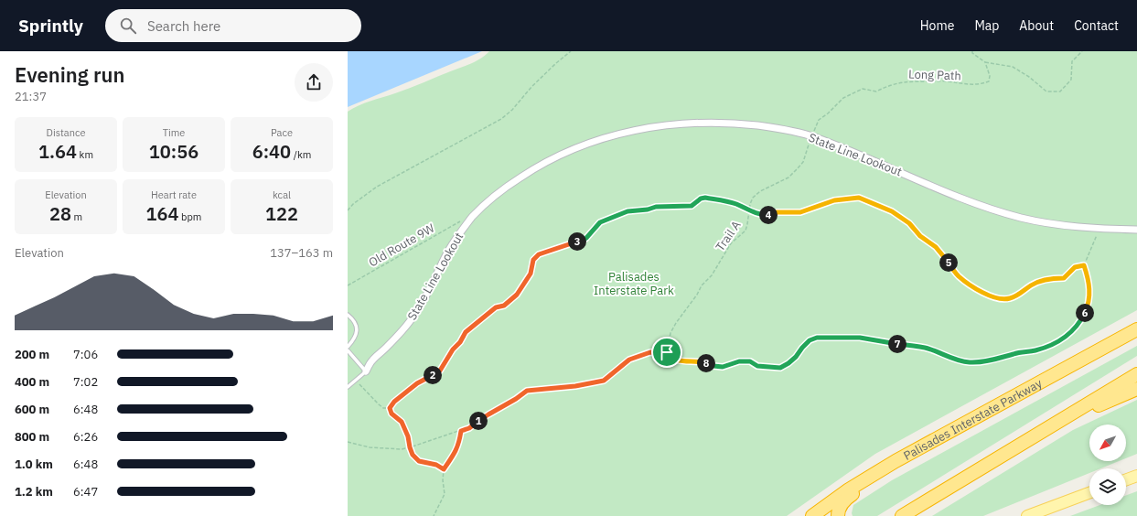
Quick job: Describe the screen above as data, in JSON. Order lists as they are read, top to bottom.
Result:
{
  "streets": {
    "highway": ["Palisades Interstate Parkway"],
    "street": ["State Line Lookout"],
    "path": ["Long Path", "Trail A", "Old Route 9W"]
  },
  "crossings": [
    ["Long Path", "State Line Lookout"],
    ["Long Path", "Trail A"]
  ],
  "parks": ["Palisades Interstate Park"],
  "north": "bottom left",
  "page": {
    "header": "Sprintly",
    "search": "Search here",
    "nav": [
      "Home",
      "Map",
      "About",
      "Contact"
    ],
    "heading": ["Evening run", "21:37"],
    "stats": [
      ["Distance", "1.64 km"],
      ["Time", "10:56"],
      ["Pace", "6:40 /km"],
      ["Elevation", "28 m"],
      ["Heart rate", "164 bpm"],
      ["kcal", "122"]
    ],
    "pins": [
      "4",
      "3",
      "5",
      "6",
      "7",
      "8",
      "2",
      "1"
    ],
    "chart": ["Elevation", "137–163 m"],
    "list": [
      {
        "name": "200 m",
        "note": "7:06"
      },
      {
        "name": "400 m",
        "note": "7:02"
      },
      {
        "name": "600 m",
        "note": "6:48"
      },
      {
        "name": "800 m",
        "note": "6:26"
      },
      {
        "name": "1.0 km",
        "note": "6:48"
      },
      {
        "name": "1.2 km",
        "note": "6:47"
      }
    ]
  }
}
